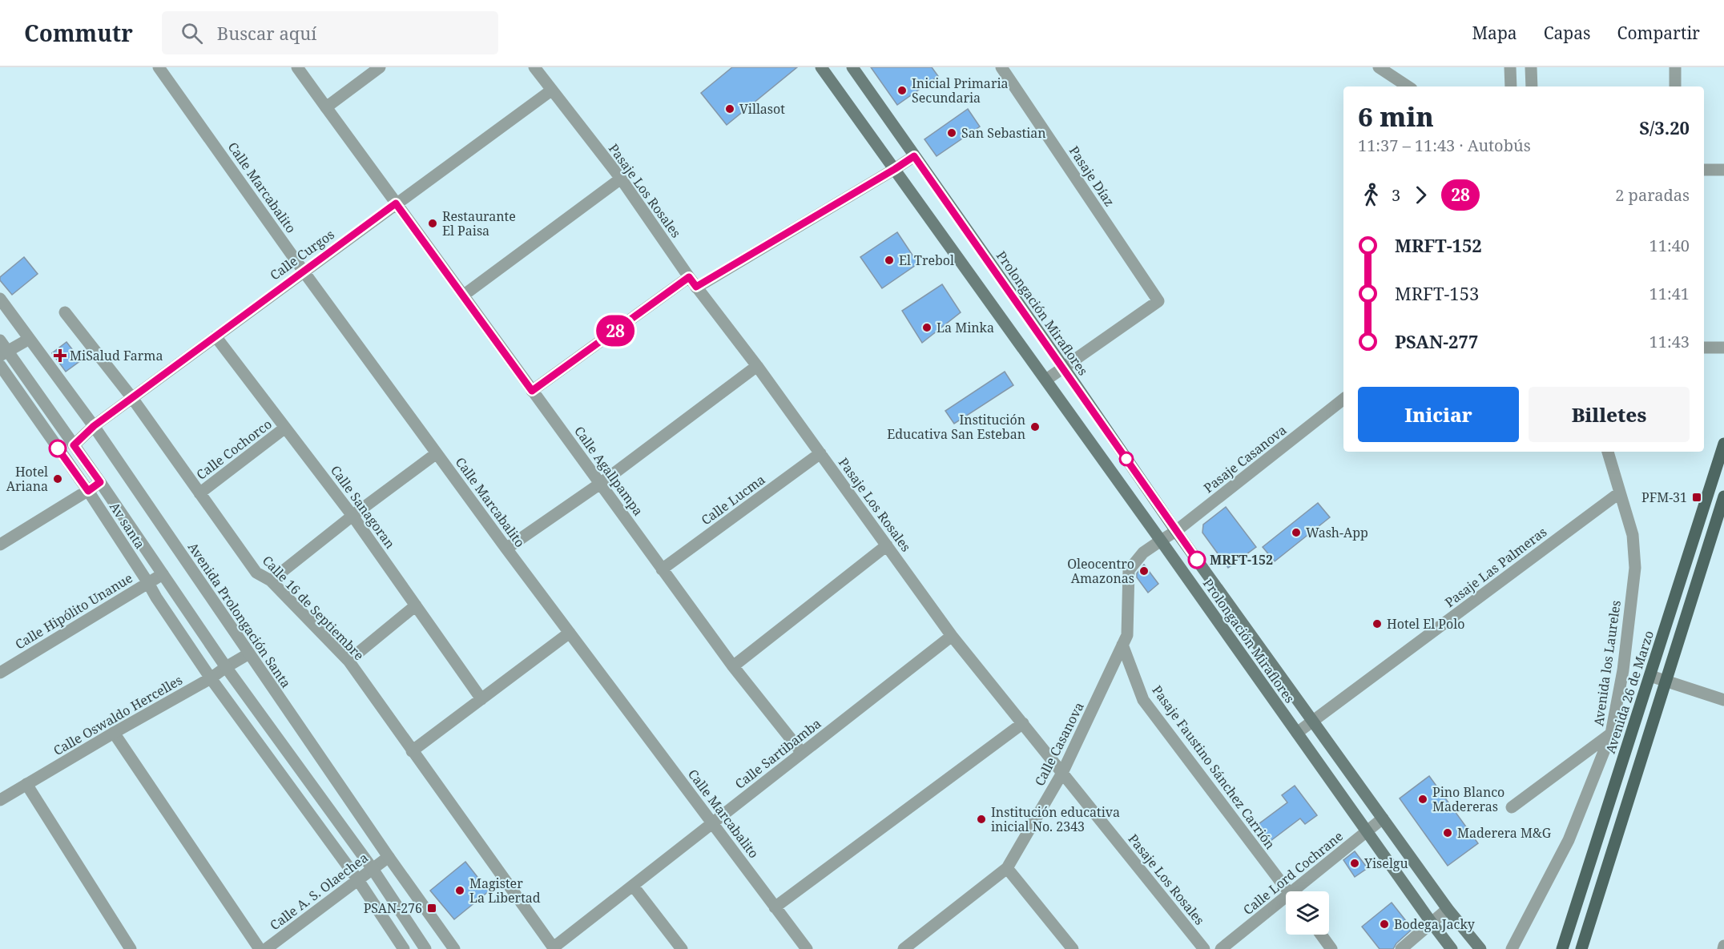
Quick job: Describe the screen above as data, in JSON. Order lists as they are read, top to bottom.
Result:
{
  "streets": {
    "main road": ["Prolongación Miraflores", "Avenida 26 de Marzo"],
    "street": [
      "Pasaje Díaz",
      "Calle Marcabalito",
      "Pasaje Los Rosales",
      "Calle Curgos",
      "Calle Cochorco",
      "Pasaje Casanova",
      "Calle Agallpampa",
      "Calle Lucma",
      "Calle Sanagoran",
      "Av santa",
      "Pasaje Las Palmeras",
      "Calle 16 de Septiembre",
      "Calle Hipólito Unanue",
      "Avenida Prolongación Santa",
      "Avenida los Laureles",
      "Calle Oswaldo Hercelles",
      "Calle Casanova",
      "Calle Sartibamba",
      "Pasaje Faustino Sánchez Carrión",
      "Calle Lord Cochrane",
      "Calle A. S. Olaechea"
    ]
  },
  "crossings": [
    ["Pasaje Díaz", "Prolongación Miraflores"],
    ["Calle Marcabalito", "Calle Curgos"],
    ["Calle Marcabalito", "Calle Sartibamba"],
    ["Pasaje Los Rosales", "Calle Curgos"],
    ["Pasaje Los Rosales", "Calle Lucma"],
    ["Pasaje Los Rosales", "Calle Casanova"],
    ["Pasaje Los Rosales", "Calle Sartibamba"],
    ["Calle Curgos", "Calle Agallpampa"],
    ["Calle Curgos", "Calle Sanagoran"],
    ["Calle Curgos", "Calle 16 de Septiembre"],
    ["Calle Curgos", "Avenida Prolongación Santa"],
    ["Prolongación Miraflores", "Pasaje Casanova"],
    ["Prolongación Miraflores", "Pasaje Las Palmeras"],
    ["Prolongación Miraflores", "Calle Casanova"],
    ["Prolongación Miraflores", "Calle Lord Cochrane"],
    ["Calle Cochorco", "Calle Sanagoran"],
    ["Calle Cochorco", "Calle 16 de Septiembre"],
    ["Pasaje Casanova", "Calle Casanova"],
    ["Calle Agallpampa", "Calle Lucma"],
    ["Calle Agallpampa", "Calle Sartibamba"],
    ["Av santa", "Calle Hipólito Unanue"],
    ["Pasaje Las Palmeras", "Avenida los Laureles"],
    ["Calle 16 de Septiembre", "Calle Sartibamba"],
    ["Avenida Prolongación Santa", "Calle Oswaldo Hercelles"],
    ["Avenida Prolongación Santa", "Calle A. S. Olaechea"],
    ["Calle Casanova", "Pasaje Faustino Sánchez Carrión"]
  ],
  "places": {
    "other": [
      "Inicial Primaria Secundaria",
      "Villasot",
      "San Sebastian",
      "Restaurante El Paisa",
      "El Trebol",
      "La Minka",
      "Institución Educativa San Esteban",
      "Hotel Ariana",
      "Wash-App",
      "MRFT-152",
      "Oleocentro Amazonas",
      "Hotel El Polo",
      "Pino Blanco Madereras",
      "Institución educativa inicial No. 2343",
      "Maderera M&G",
      "Yiselgu",
      "Magister La Libertad",
      "Bodega Jacky"
    ],
    "health": ["MiSalud Farma"],
    "transit": ["PFM-31", "PSAN-276"]
  },
  "lines": ["bus line 28"],
  "page": {
    "header": "Commutr",
    "search": "Buscar aquí",
    "nav": ["Mapa", "Capas", "Compartir"],
    "on_map": "28",
    "heading": ["6 min", "11:37 – 11:43 · Autobús", "S/3.20"],
    "legs": ["3", "28", "2 paradas"],
    "list": [
      {
        "name": "MRFT-152",
        "value": "11:40"
      },
      {
        "name": "MRFT-153",
        "value": "11:41"
      },
      {
        "name": "PSAN-277",
        "value": "11:43"
      }
    ],
    "buttons": ["Iniciar", "Billetes"]
  }
}
